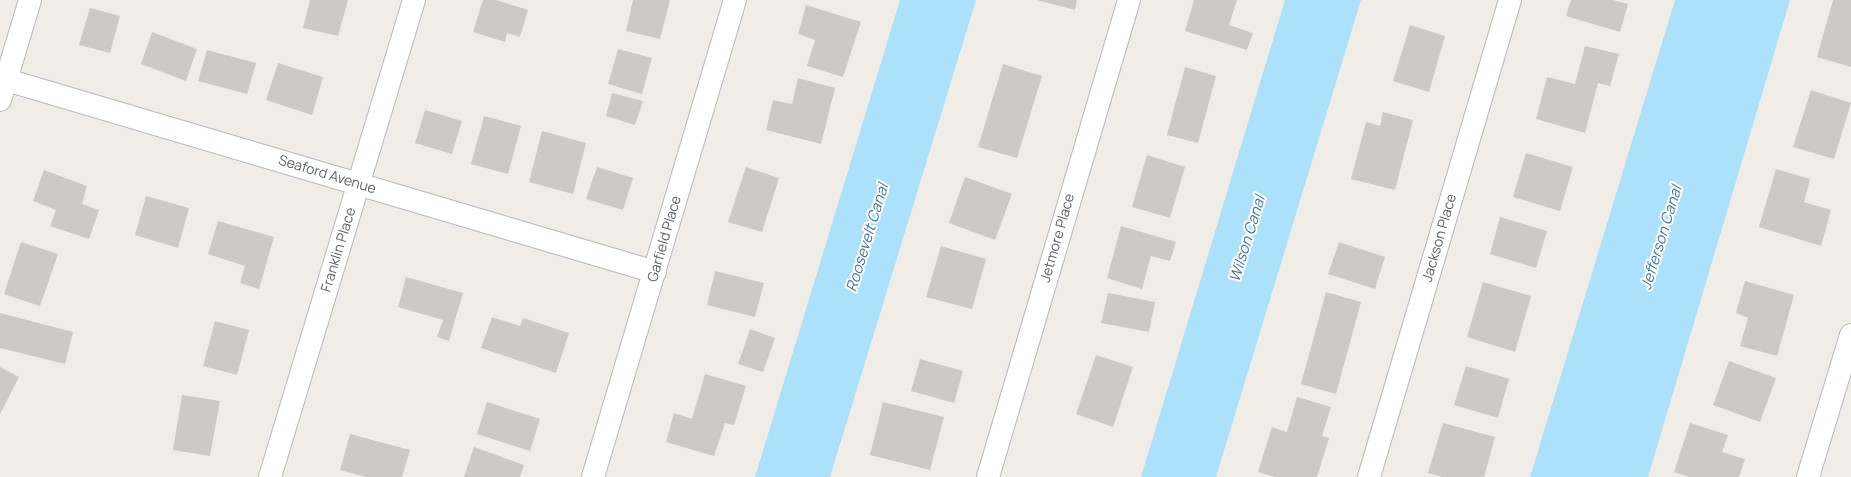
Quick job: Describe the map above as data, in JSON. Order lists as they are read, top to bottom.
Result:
{
  "streets": {
    "street": [
      "Seaford Avenue",
      "Jetmore Place",
      "Jackson Place",
      "Garfield Place",
      "Franklin Place"
    ]
  },
  "crossings": [
    ["Seaford Avenue", "Garfield Place"],
    ["Seaford Avenue", "Franklin Place"]
  ],
  "water": ["Roosevelt Canal", "Jefferson Canal", "Wilson Canal"]
}
